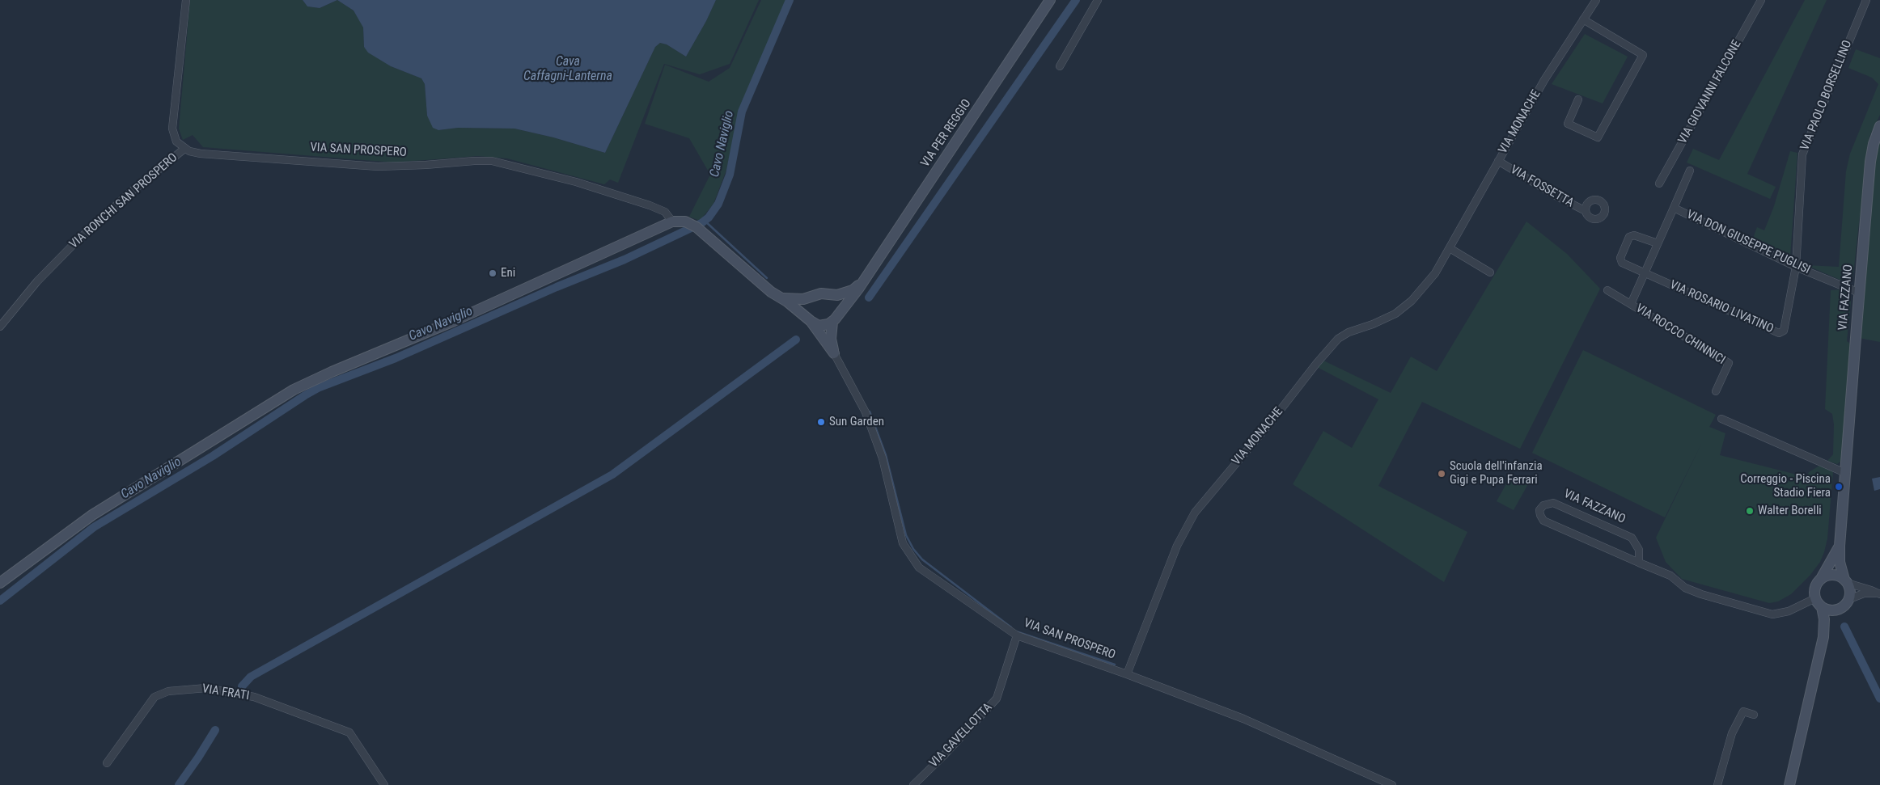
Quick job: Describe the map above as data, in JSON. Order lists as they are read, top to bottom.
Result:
{
  "streets": {
    "main road": ["VIA PER REGGIO", "VIA SAN PROSPERO", "VIA FAZZANO"],
    "street": [
      "VIA GIOVANNI FALCONE",
      "VIA PAOLO BORSELLINO",
      "VIA MONACHE",
      "VIA FOSSETTA",
      "VIA RONCHI SAN PROSPERO",
      "VIA DON GIUSEPPE PUGLISI",
      "VIA ROSARIO LIVATINO",
      "VIA ROCCO CHINNICI",
      "VIA FRATI",
      "VIA GAVELLOTTA"
    ]
  },
  "crossings": [
    ["VIA PAOLO BORSELLINO", "VIA DON GIUSEPPE PUGLISI"],
    ["VIA PAOLO BORSELLINO", "VIA ROSARIO LIVATINO"],
    ["VIA MONACHE", "VIA SAN PROSPERO"],
    ["VIA MONACHE", "VIA FOSSETTA"],
    ["VIA PER REGGIO", "VIA SAN PROSPERO"],
    ["VIA SAN PROSPERO", "VIA RONCHI SAN PROSPERO"],
    ["VIA SAN PROSPERO", "VIA GAVELLOTTA"],
    ["VIA DON GIUSEPPE PUGLISI", "VIA FAZZANO"],
    ["VIA DON GIUSEPPE PUGLISI", "VIA ROSARIO LIVATINO"],
    ["VIA DON GIUSEPPE PUGLISI", "VIA ROCCO CHINNICI"]
  ],
  "water": ["Cava Caffagni-Lanterna", "Cavo Naviglio"],
  "places": [
    "Eni",
    "Sun Garden",
    "Scuola dell'infanzia Gigi e Pupa Ferrari",
    "Correggio - Piscina Stadio Fiera",
    "Walter Borelli"
  ]
}
